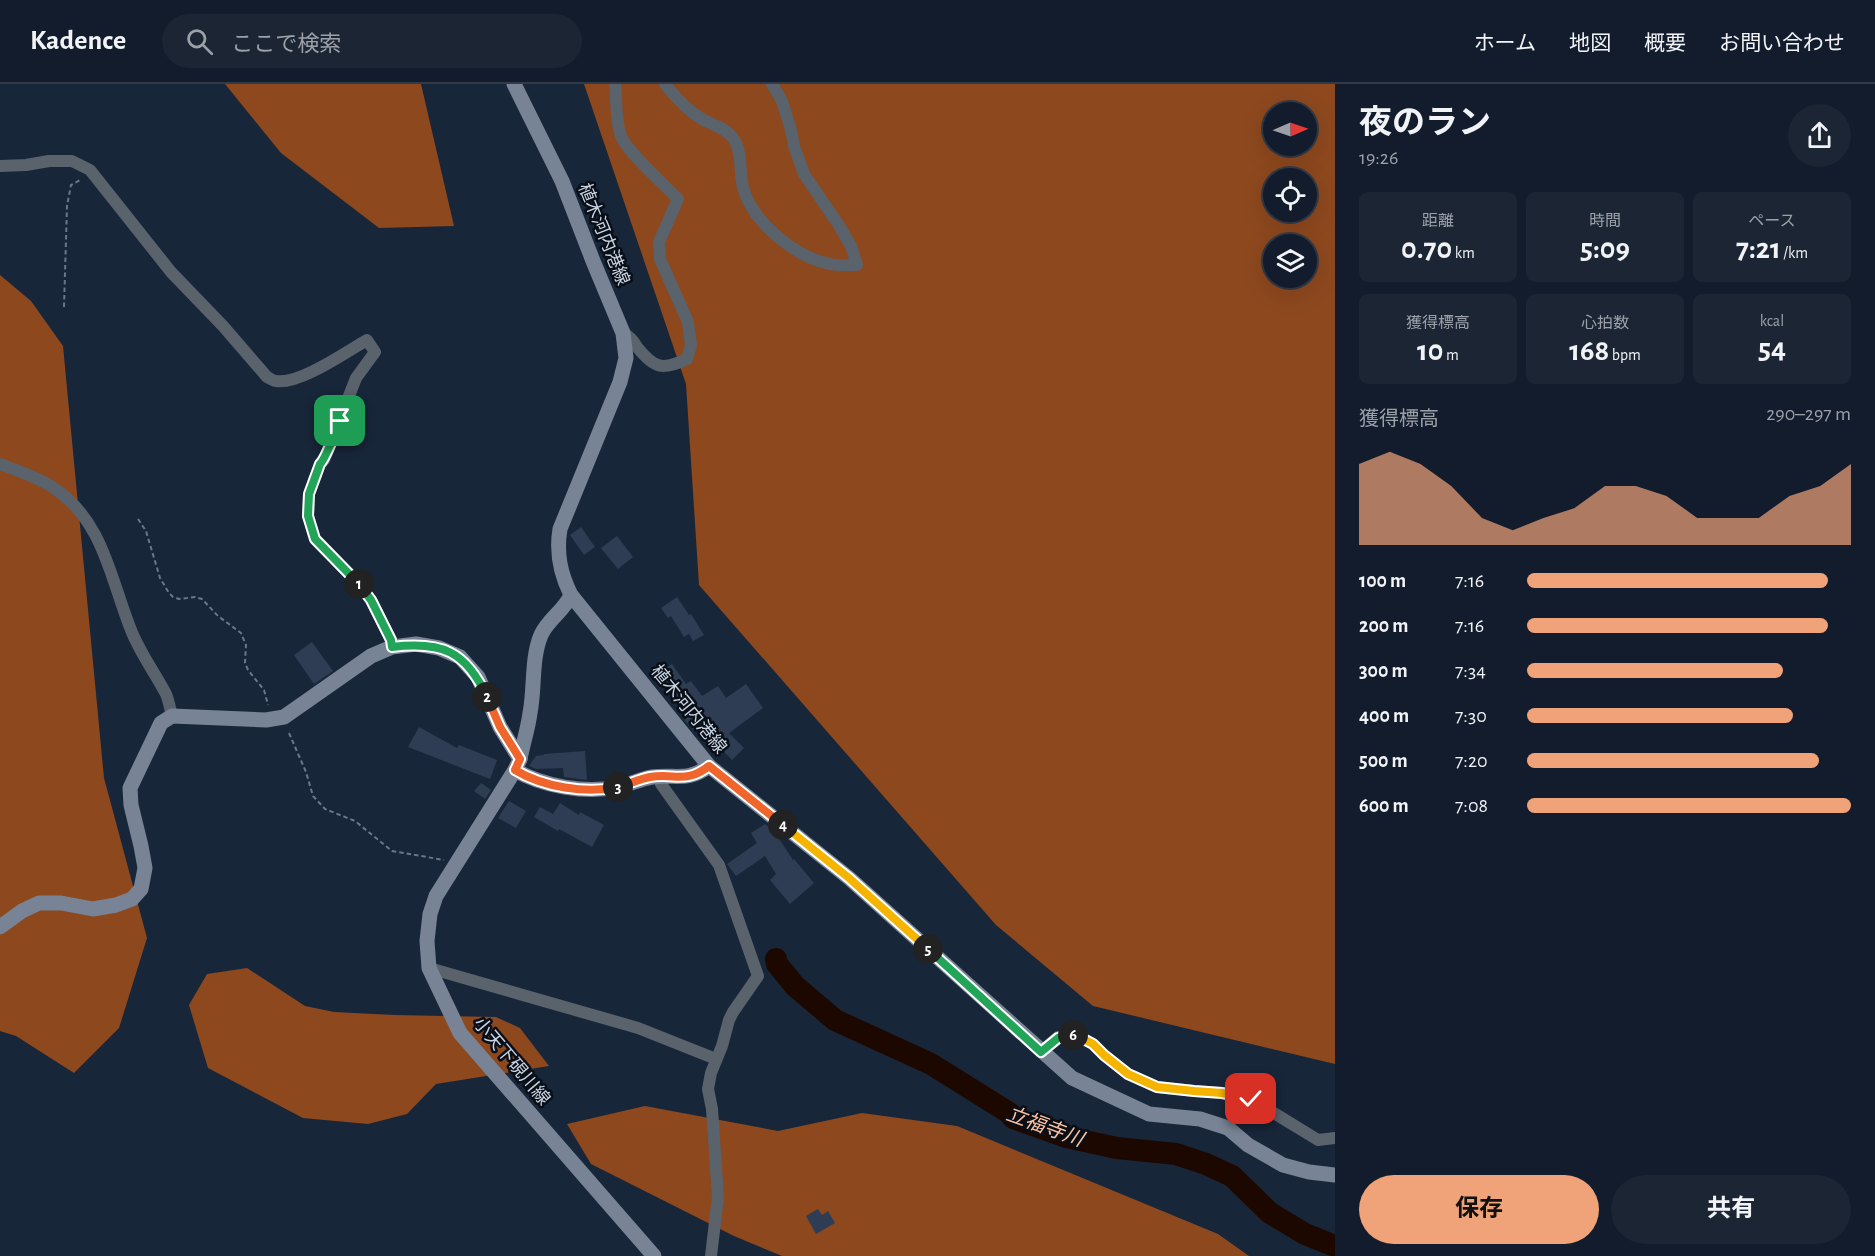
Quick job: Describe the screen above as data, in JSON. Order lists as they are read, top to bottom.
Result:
{
  "streets": {
    "main road": ["植木河内港線", "小天下硯川線"]
  },
  "crossings": [
    ["植木河内港線", "小天下硯川線"]
  ],
  "water": ["立福寺川"],
  "north": "right",
  "page": {
    "header": "Kadence",
    "search": "ここで検索",
    "nav": [
      "ホーム",
      "地図",
      "概要",
      "お問い合わせ"
    ],
    "heading": ["夜のラン", "19:26"],
    "stats": [
      ["距離", "0.70 km"],
      ["時間", "5:09"],
      ["ペース", "7:21 /km"],
      ["獲得標高", "10 m"],
      ["心拍数", "168 bpm"],
      ["kcal", "54"]
    ],
    "chart": ["獲得標高", "290–297 m"],
    "list": [
      {
        "name": "100 m",
        "note": "7:16"
      },
      {
        "name": "200 m",
        "note": "7:16"
      },
      {
        "name": "300 m",
        "note": "7:34"
      },
      {
        "name": "400 m",
        "note": "7:30"
      },
      {
        "name": "500 m",
        "note": "7:20"
      },
      {
        "name": "600 m",
        "note": "7:08"
      }
    ],
    "pins": [
      "1",
      "2",
      "3",
      "4",
      "5",
      "6"
    ],
    "buttons": ["保存", "共有"]
  }
}
